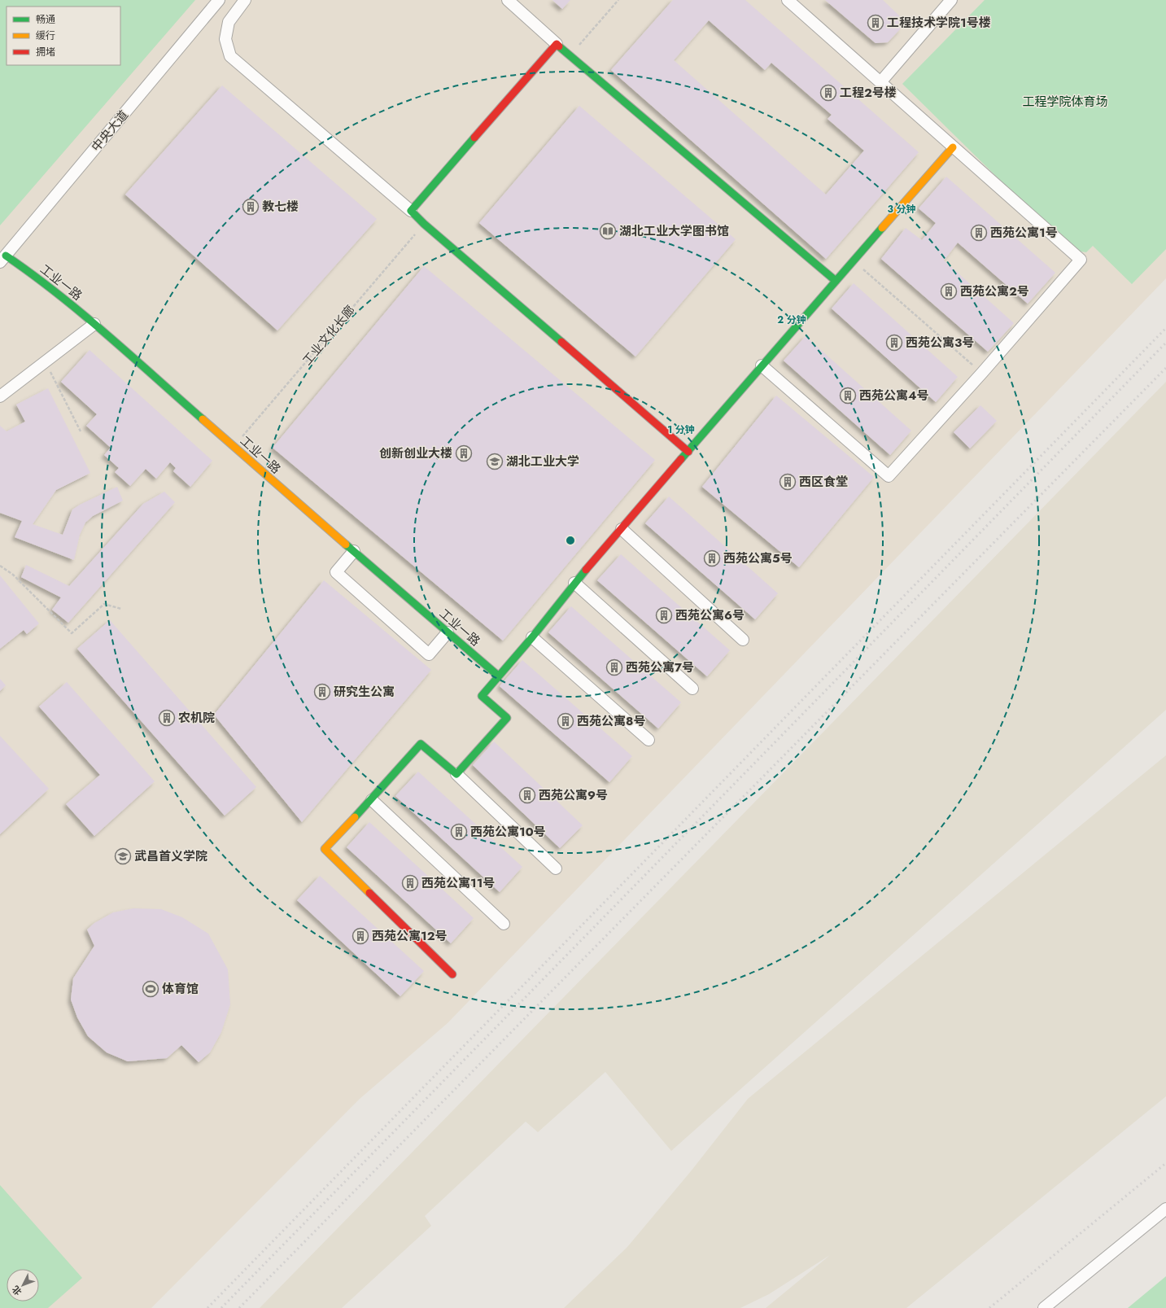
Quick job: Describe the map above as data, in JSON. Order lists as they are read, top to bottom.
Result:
{
  "streets": {
    "street": ["中央大道", "工业一路"],
    "path": ["工业文化长廊"]
  },
  "crossings": [
    ["中央大道", "工业一路"],
    ["工业一路", "工业文化长廊"]
  ],
  "parks": ["工程学院体育场"],
  "places": {
    "building": [
      "工程技术学院1号楼",
      "工程2号楼",
      "教七楼",
      "西苑公寓1号",
      "西苑公寓2号",
      "西苑公寓3号",
      "西苑公寓4号",
      "创新创业大楼",
      "西区食堂",
      "西苑公寓5号",
      "西苑公寓6号",
      "西苑公寓7号",
      "研究生公寓",
      "农机院",
      "西苑公寓8号",
      "西苑公寓9号",
      "西苑公寓10号",
      "西苑公寓11号",
      "西苑公寓12号"
    ],
    "library": ["湖北工业大学图书馆"],
    "school or university": ["湖北工业大学", "武昌首义学院"],
    "sports": ["体育馆"]
  },
  "legend": ["畅通", "缓行", "拥堵"],
  "north": "bottom left",
  "rings": ["3 分钟", "2 分钟", "1 分钟"]
}
